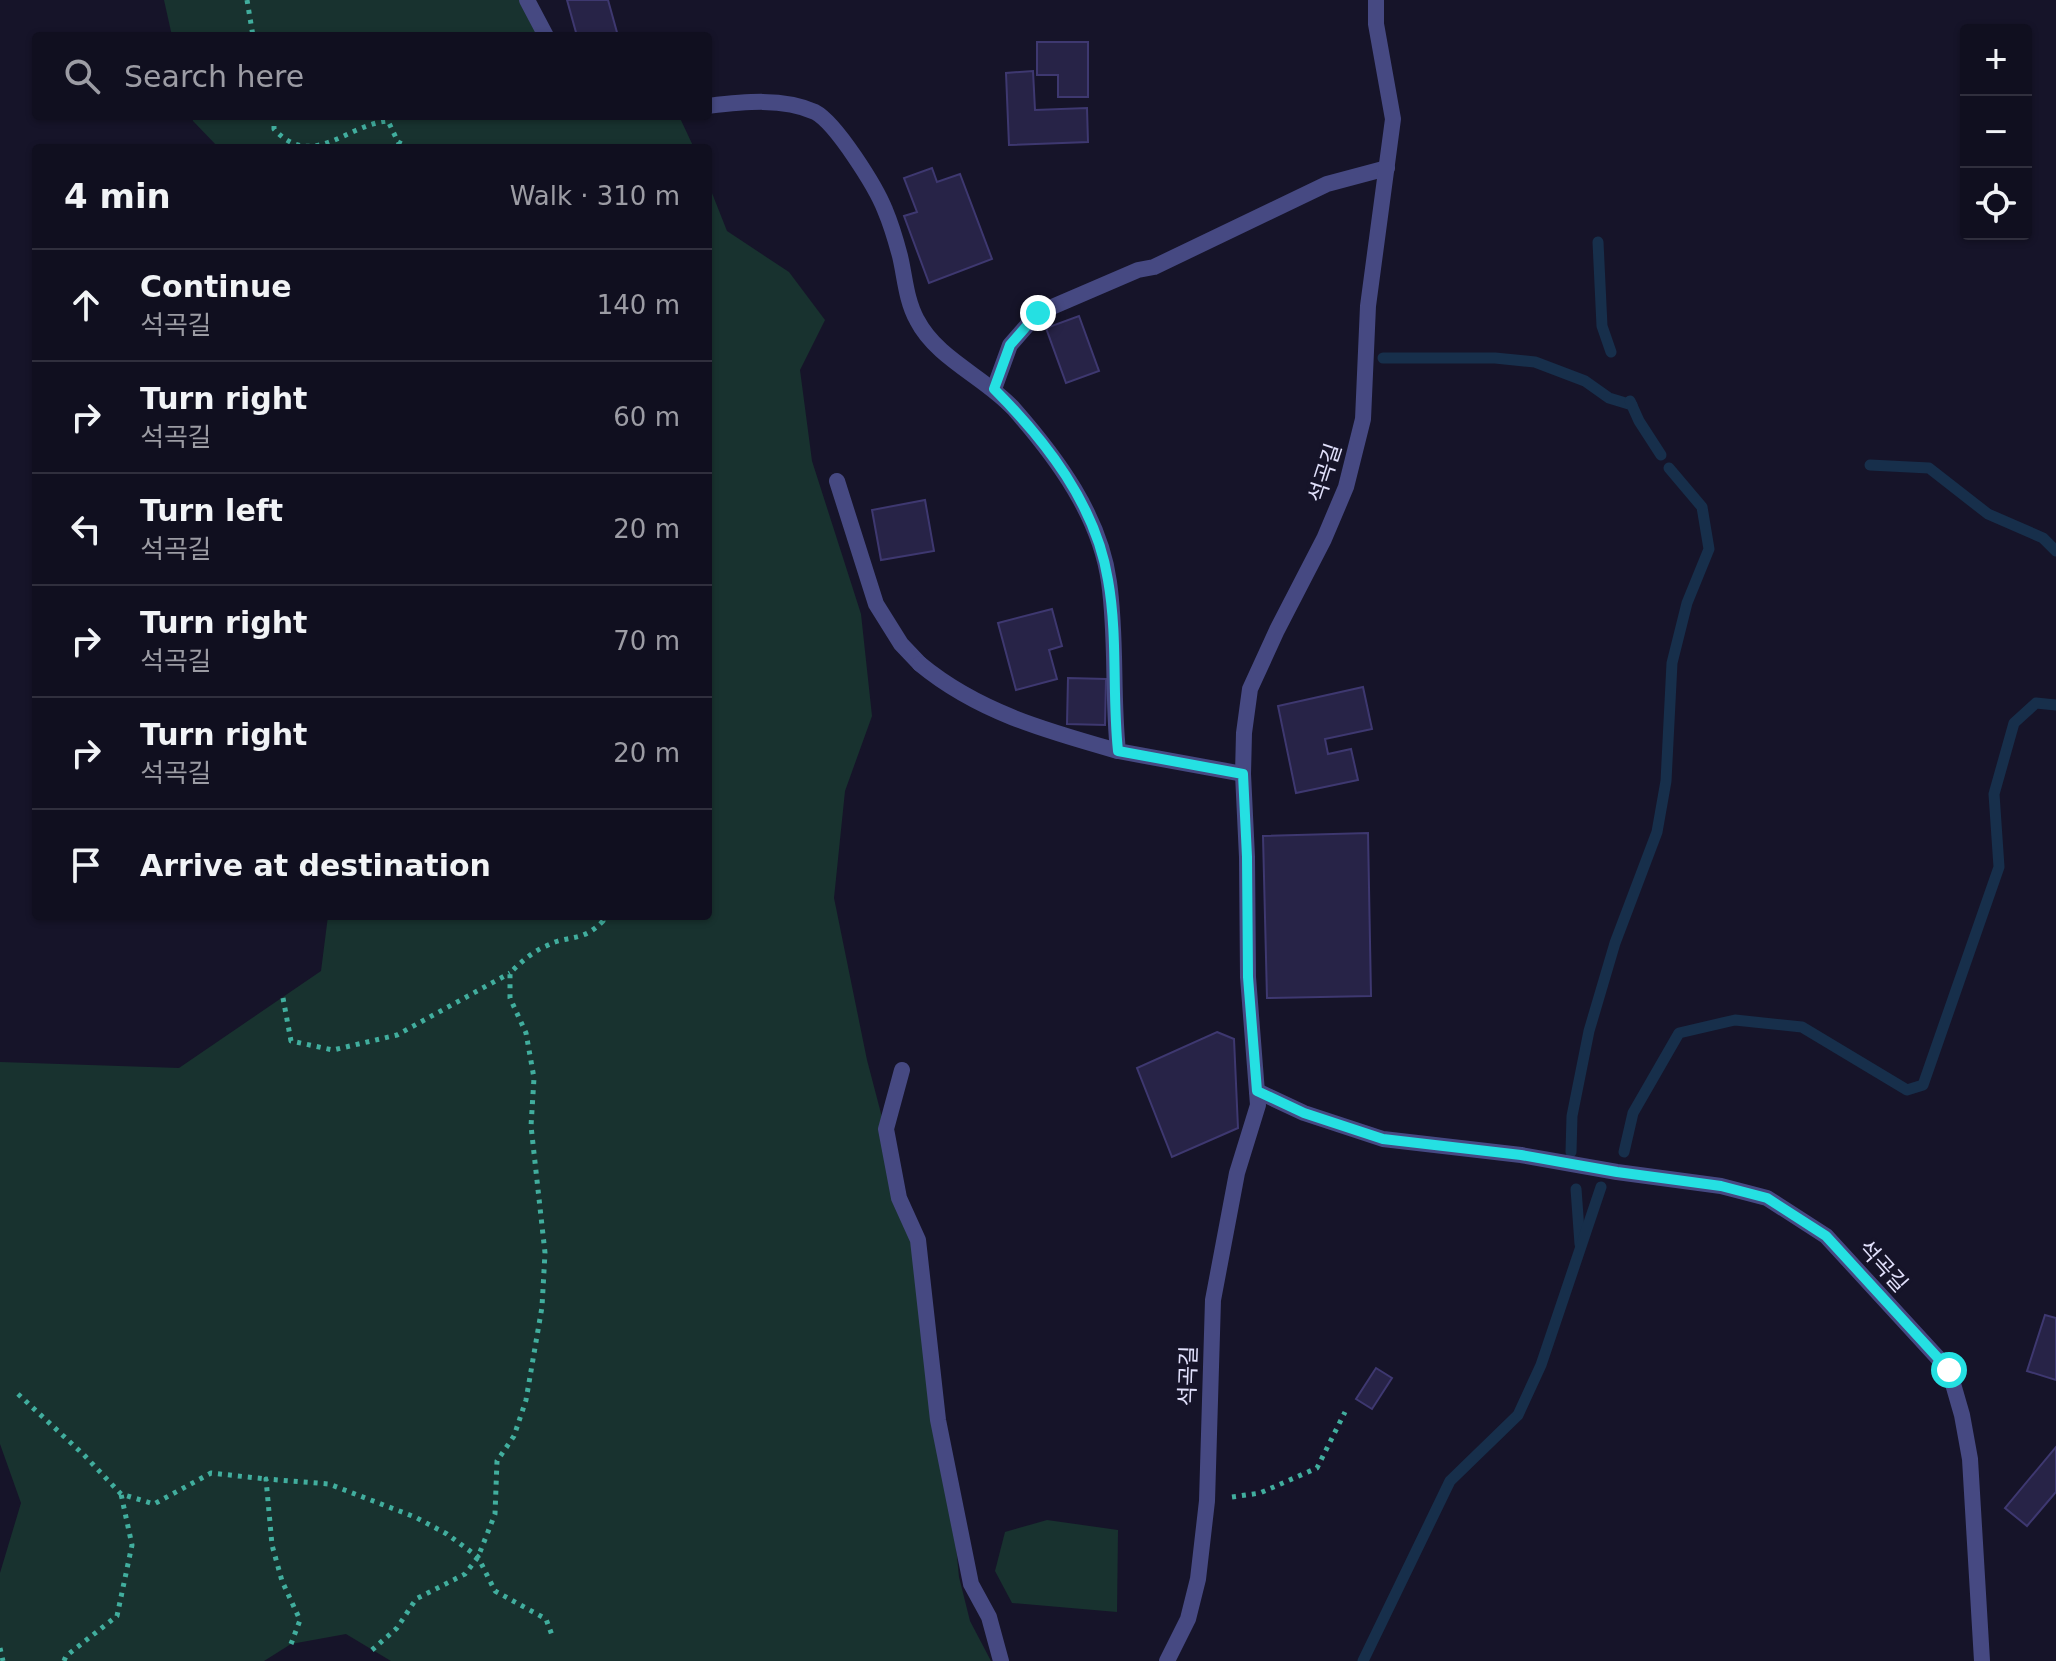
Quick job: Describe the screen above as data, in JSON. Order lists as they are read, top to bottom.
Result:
{
  "streets": {
    "street": ["석곡길"]
  },
  "page": {
    "map_buttons": ["+", "−"],
    "search": "Search here",
    "heading": ["4 min", "Walk · 310 m"],
    "list": [
      ["Continue", "석곡길", "140 m"],
      ["Turn right", "석곡길", "60 m"],
      ["Turn left", "석곡길", "20 m"],
      ["Turn right", "석곡길", "70 m"],
      ["Turn right", "석곡길", "20 m"],
      "Arrive at destination"
    ]
  }
}
